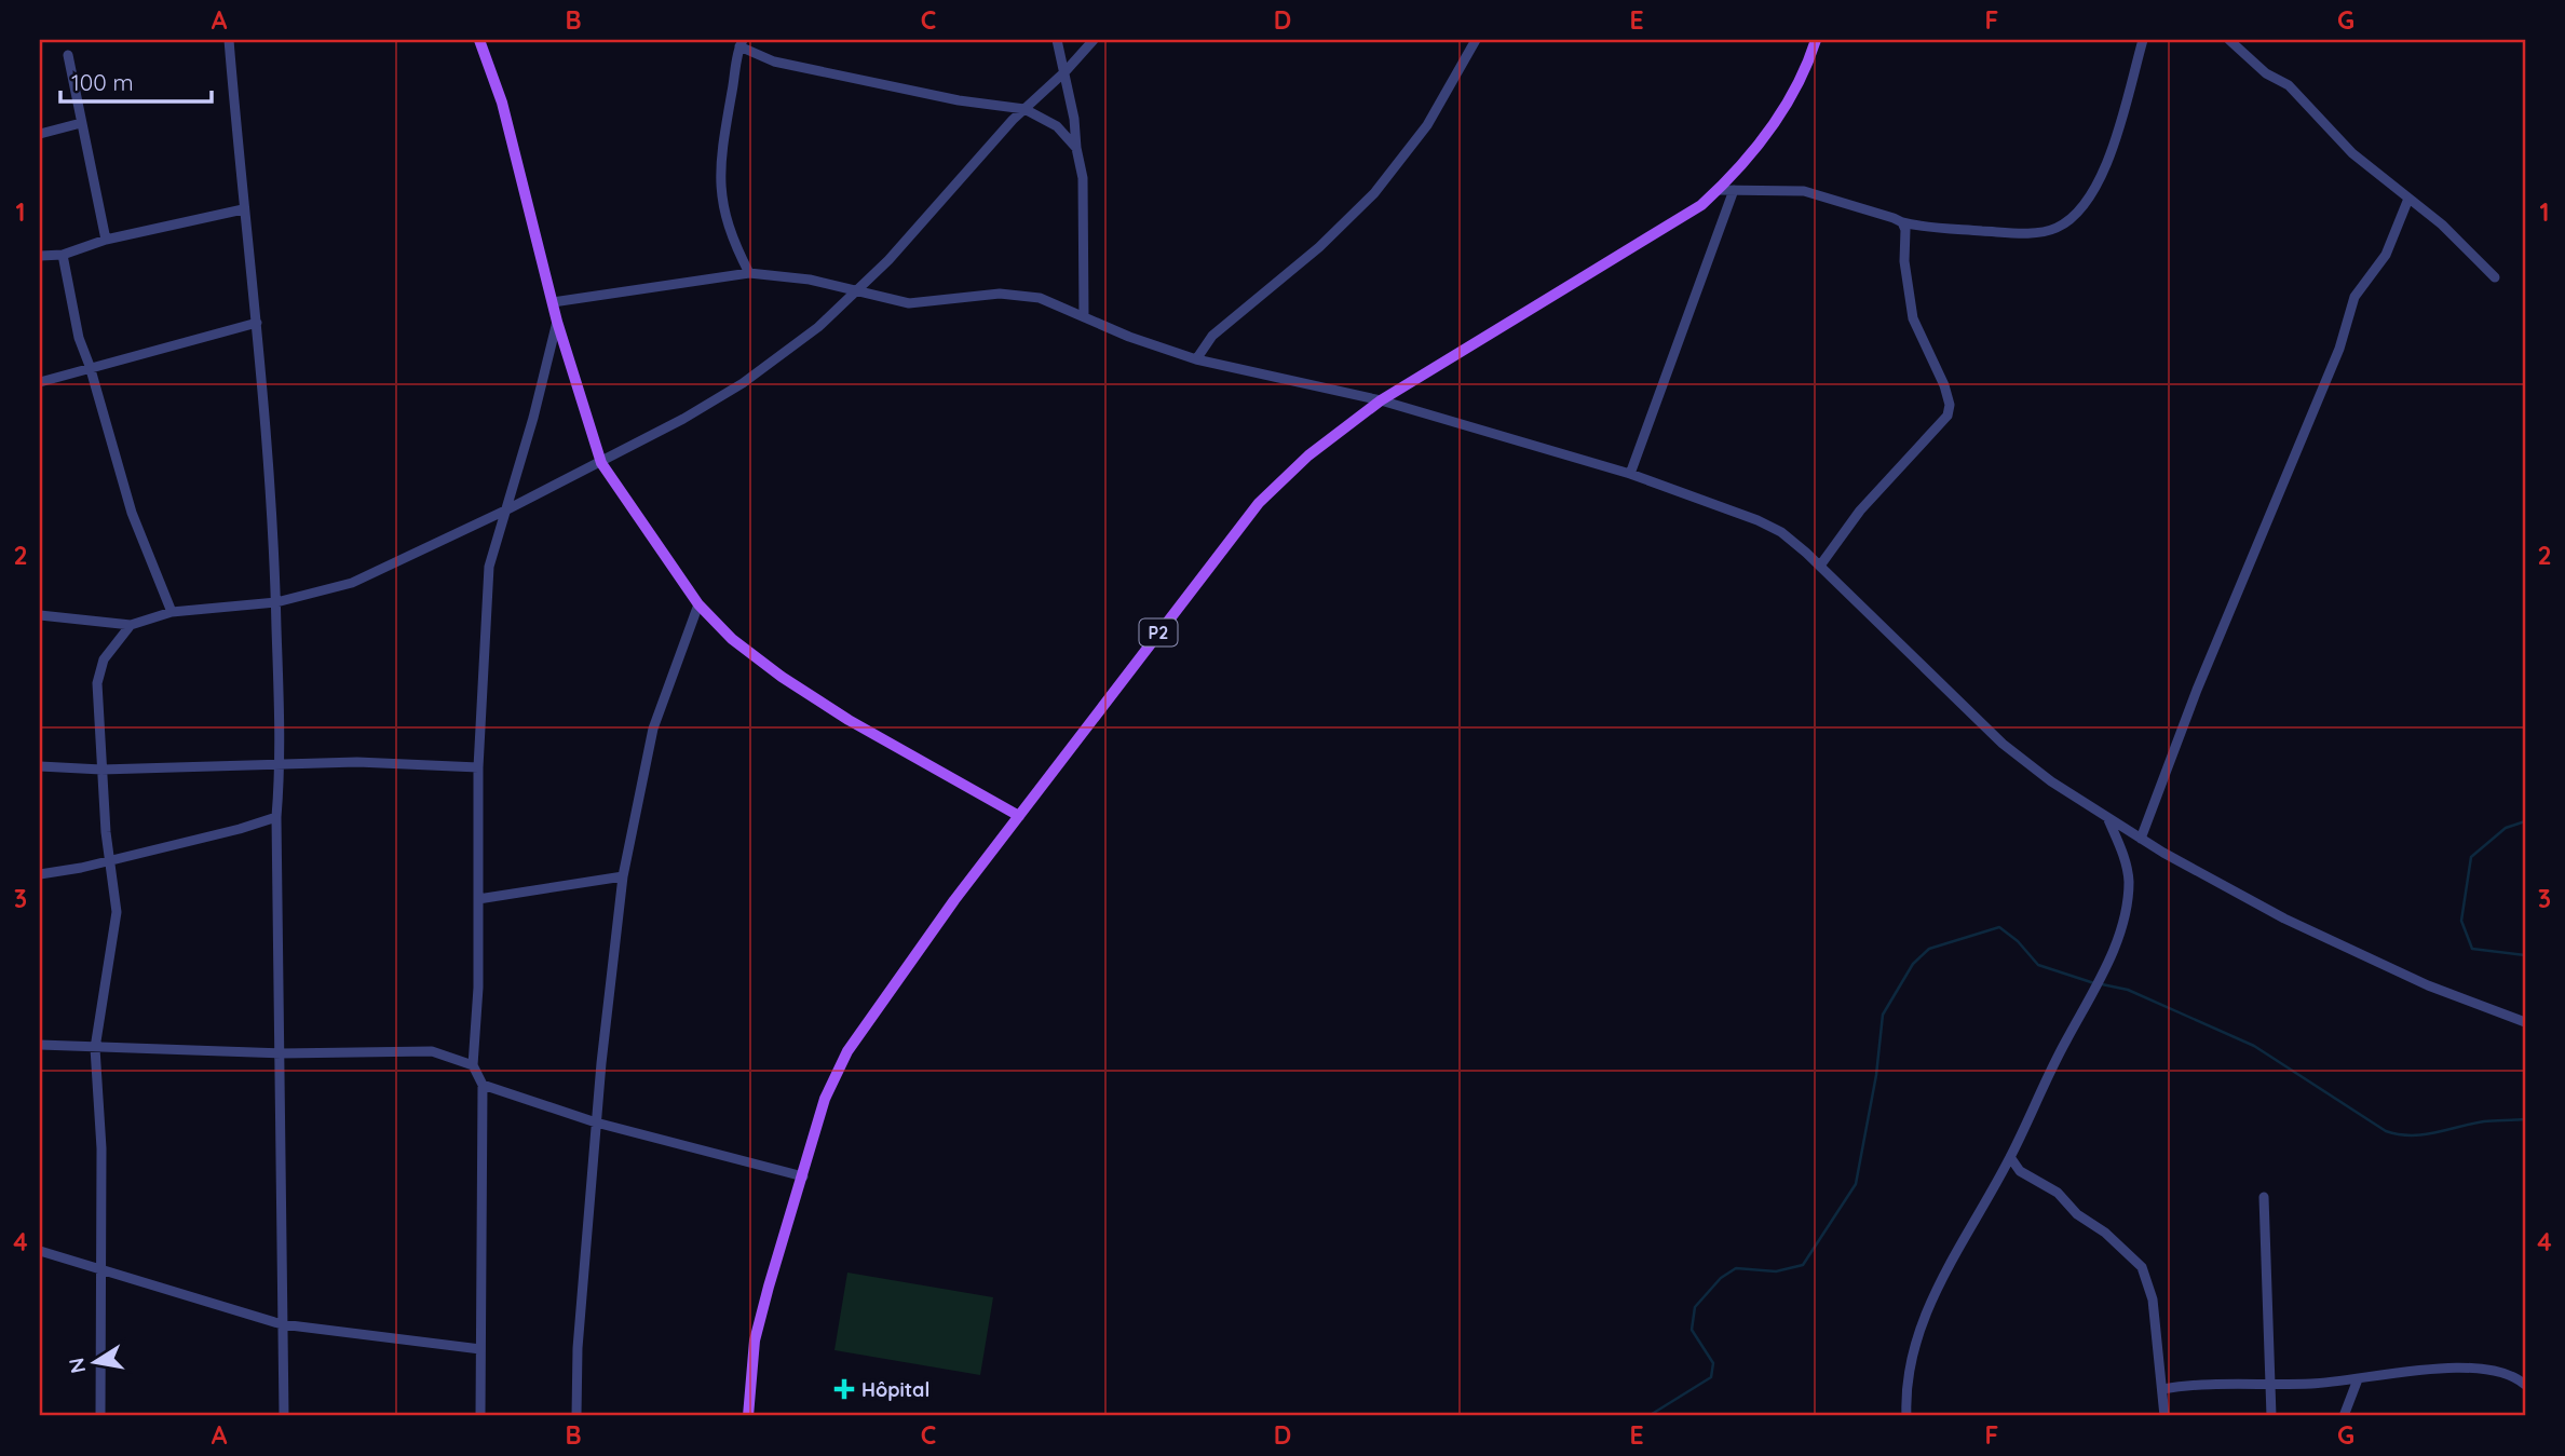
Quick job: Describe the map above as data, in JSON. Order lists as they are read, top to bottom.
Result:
{
  "streets": {
    "main road": ["P2"]
  },
  "places": {
    "health": ["Hôpital"]
  },
  "scale_bar": "100 m",
  "north": "left",
  "grid": {
    "columns": [
      "A",
      "B",
      "C",
      "D",
      "E",
      "F",
      "G"
    ],
    "rows": [
      "1",
      "2",
      "3",
      "4"
    ]
  }
}
